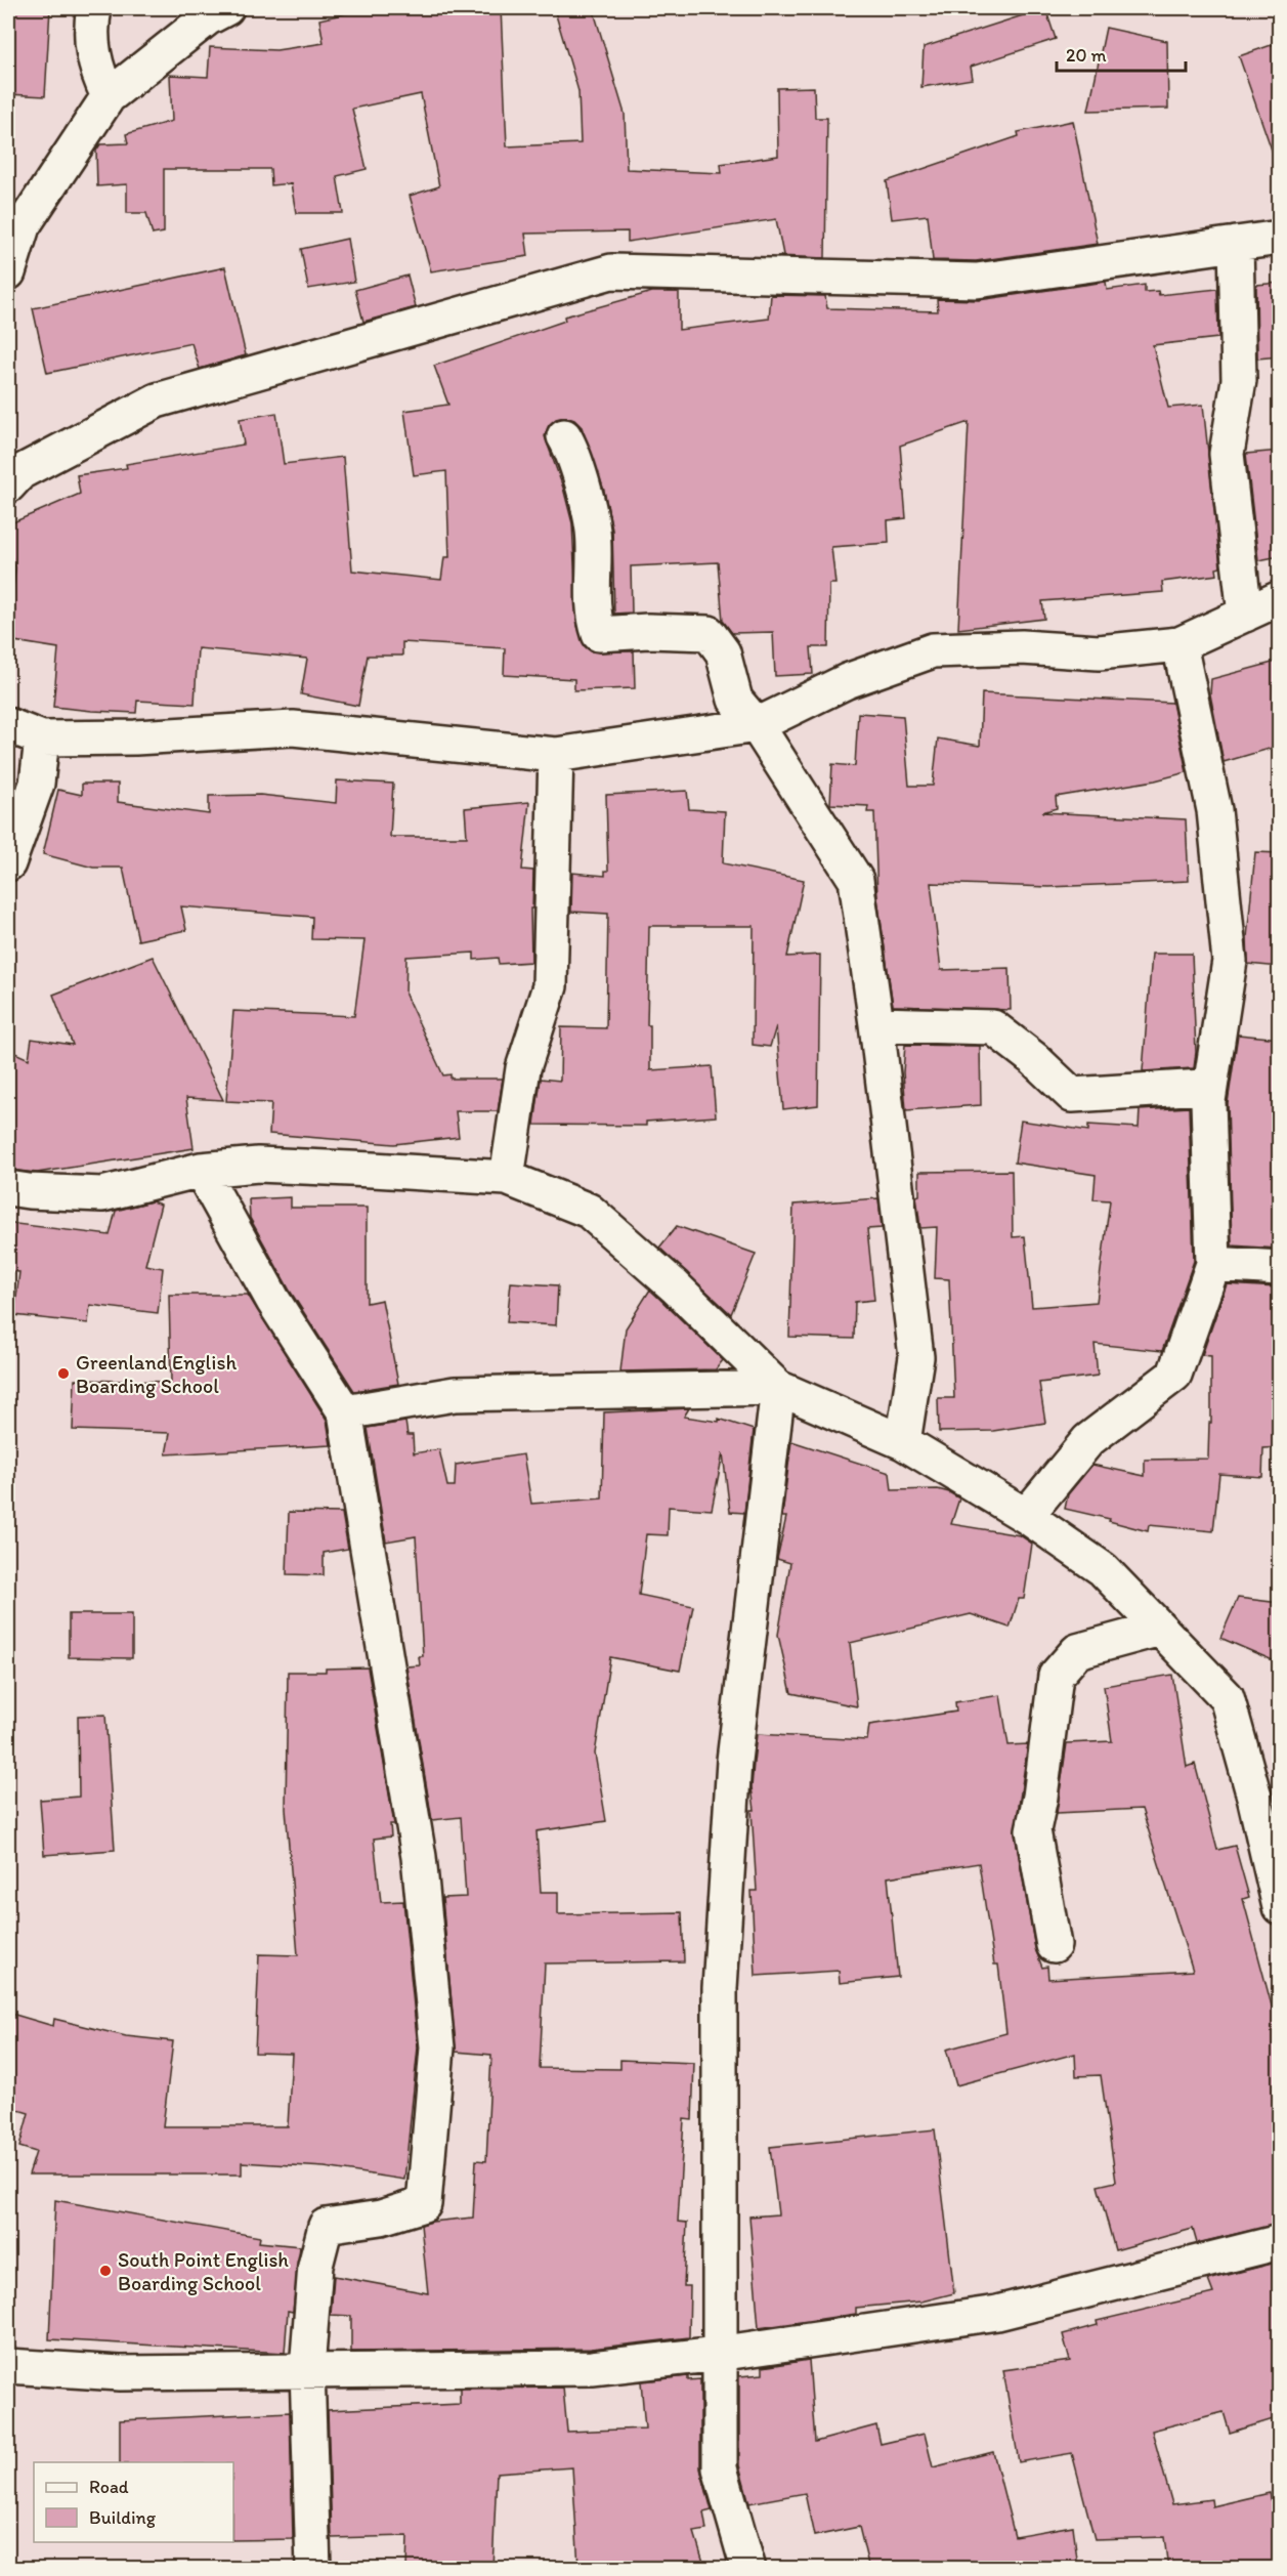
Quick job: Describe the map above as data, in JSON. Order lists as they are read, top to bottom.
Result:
{
  "places": ["Greenland English Boarding School", "South Point English Boarding School"],
  "legend": ["Road", "Building"],
  "scale_bar": "20 m"
}
